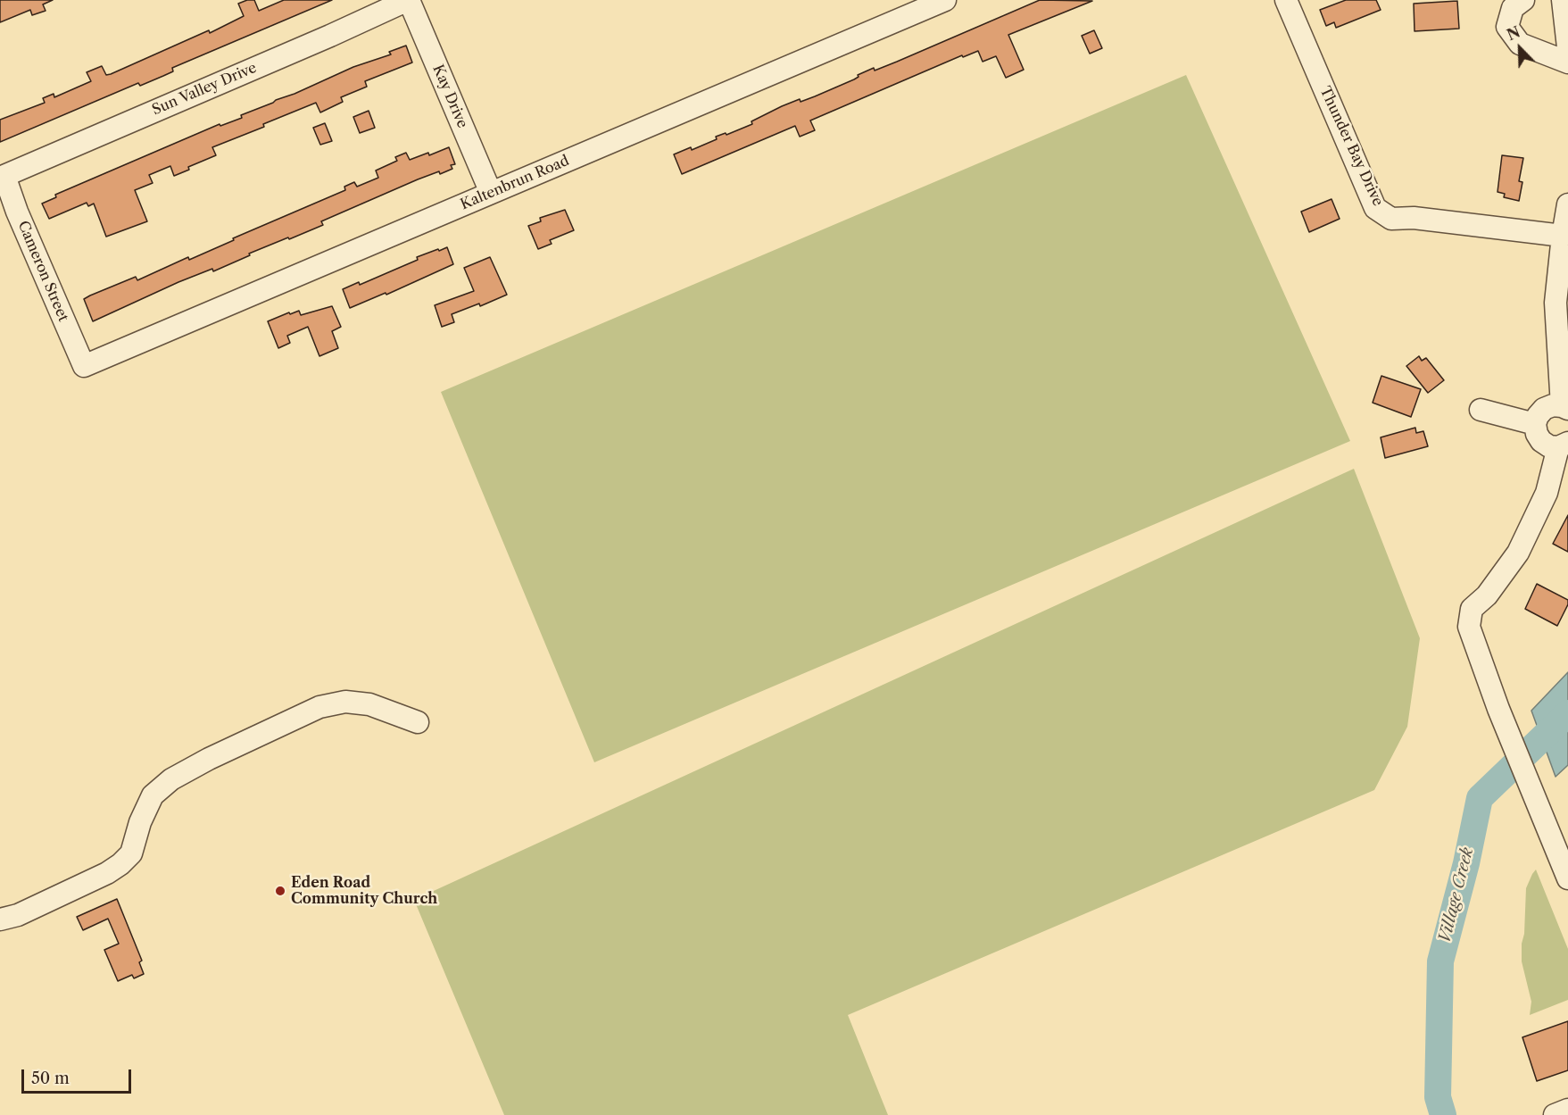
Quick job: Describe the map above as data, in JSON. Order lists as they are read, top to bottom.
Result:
{
  "streets": {
    "street": [
      "Sun Valley Drive",
      "Kay Drive",
      "Thunder Bay Drive",
      "Kaltenbrun Road",
      "Cameron Street"
    ]
  },
  "crossings": [
    ["Sun Valley Drive", "Kay Drive"],
    ["Sun Valley Drive", "Cameron Street"],
    ["Kay Drive", "Kaltenbrun Road"],
    ["Kaltenbrun Road", "Cameron Street"]
  ],
  "water": ["Village Creek"],
  "places": ["Eden Road Community Church"],
  "scale_bar": "50 m",
  "north": "top left"
}
